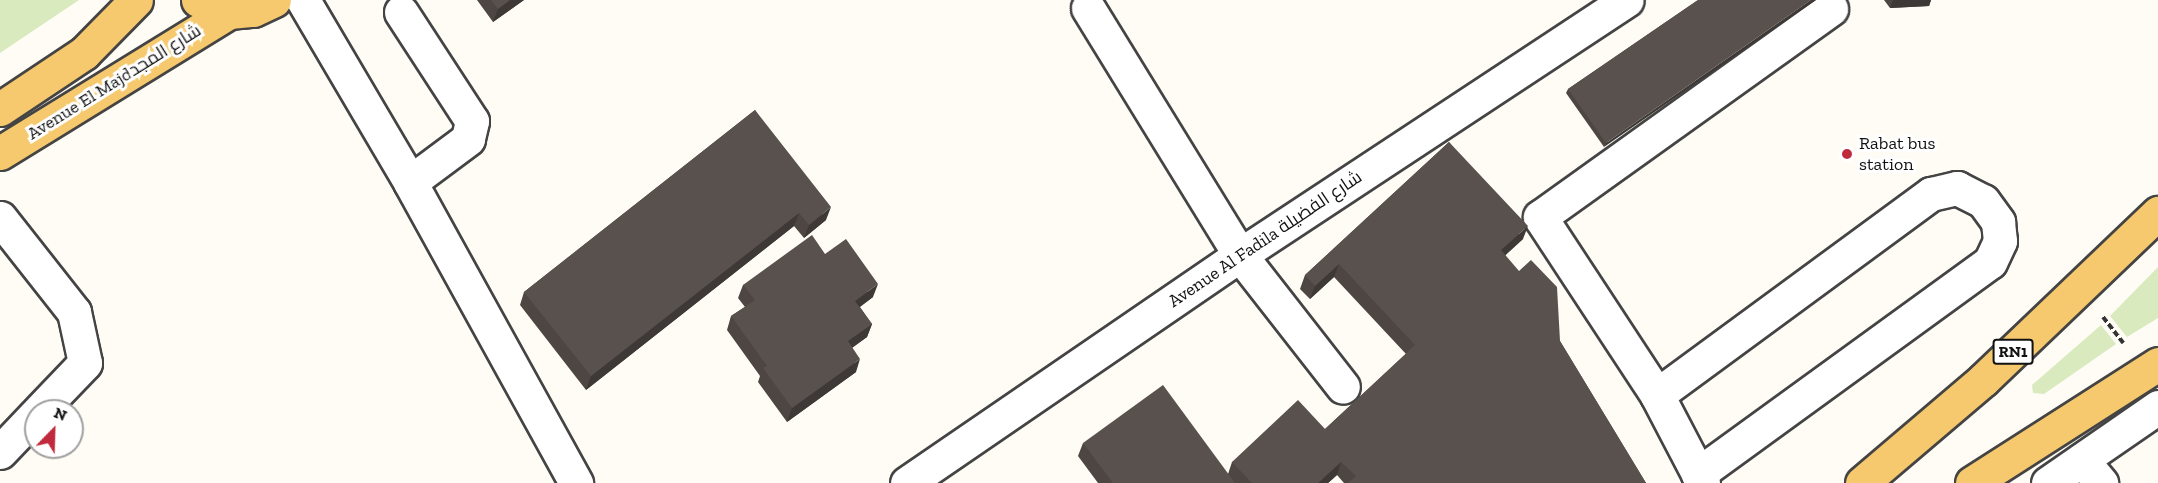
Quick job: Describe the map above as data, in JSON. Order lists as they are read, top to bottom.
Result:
{
  "streets": {
    "main road": ["Avenue El Majdشارع المجد", "RN1"],
    "street": ["Avenue Al Fadila شارع الفضيلة"]
  },
  "places": ["Rabat bus station"],
  "north": "top right"
}
